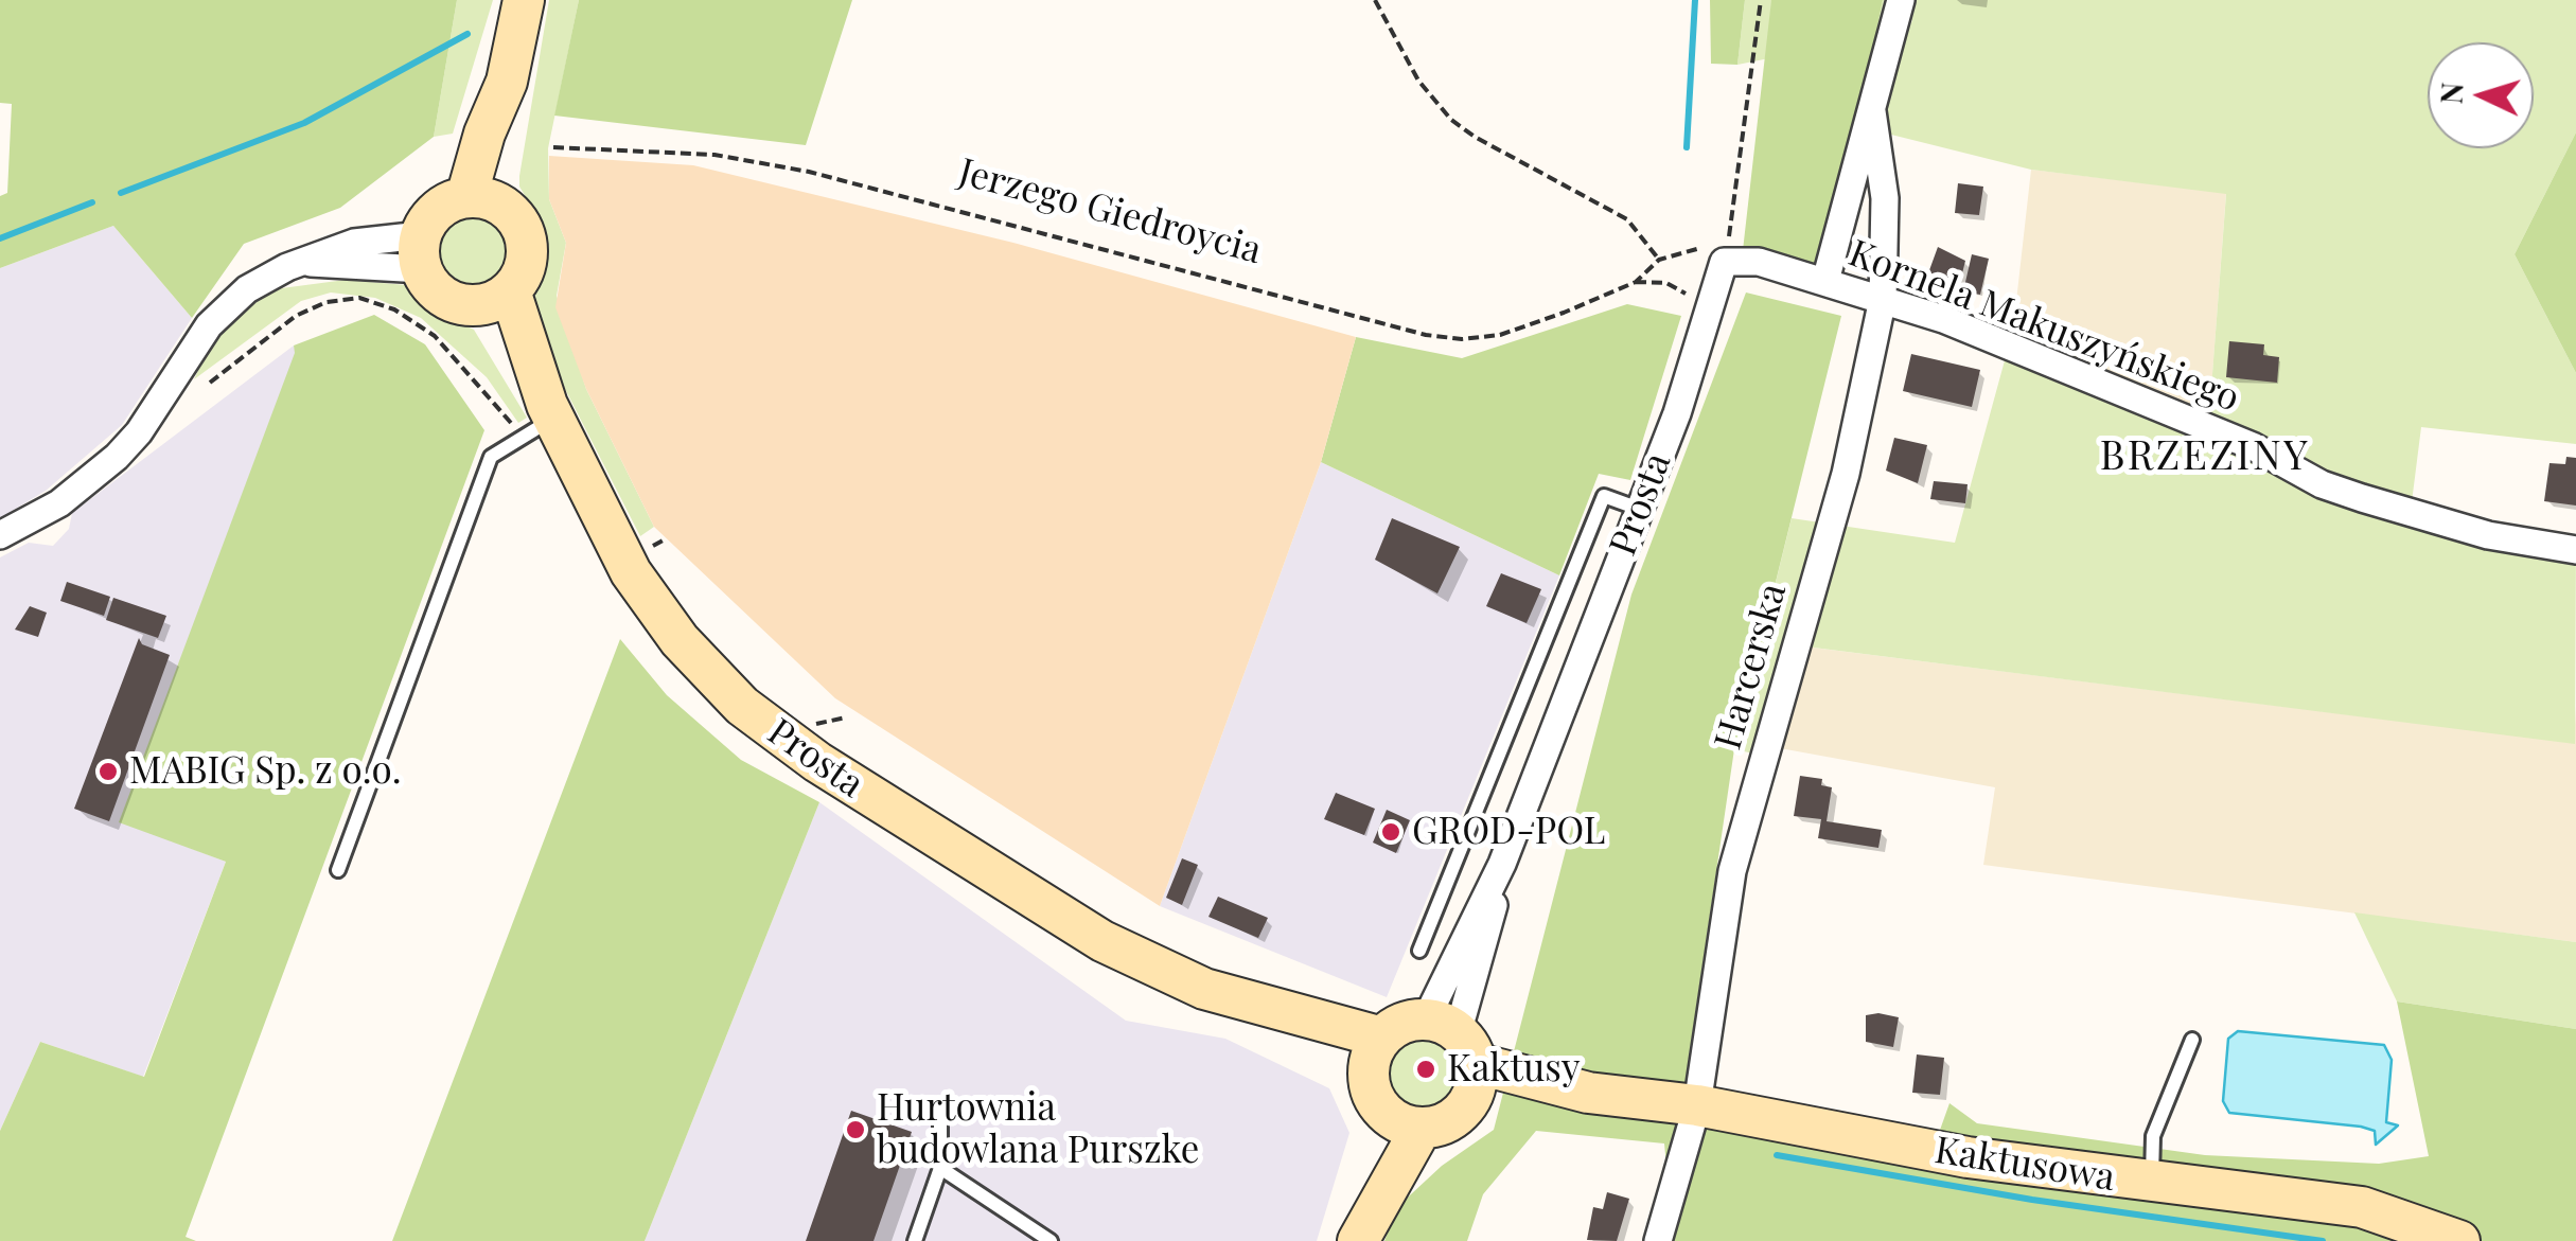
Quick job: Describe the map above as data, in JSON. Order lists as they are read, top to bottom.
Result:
{
  "streets": {
    "main road": ["Prosta", "Kaktusowa"],
    "street": ["Kornela Makuszyńskiego", "Harcerska"],
    "path": ["Jerzego Giedroycia"]
  },
  "crossings": [
    ["Jerzego Giedroycia", "Kornela Makuszyńskiego"],
    ["Jerzego Giedroycia", "Prosta"],
    ["Kornela Makuszyńskiego", "Prosta"],
    ["Kornela Makuszyńskiego", "Harcerska"],
    ["Prosta", "Kaktusowa"],
    ["Harcerska", "Kaktusowa"]
  ],
  "districts": ["BRZEZINY"],
  "places": [
    "MABIG Sp. z o.o.",
    "GROD-POL",
    "Kaktusy",
    "Hurtownia budowlana Purszke"
  ],
  "north": "left"
}
